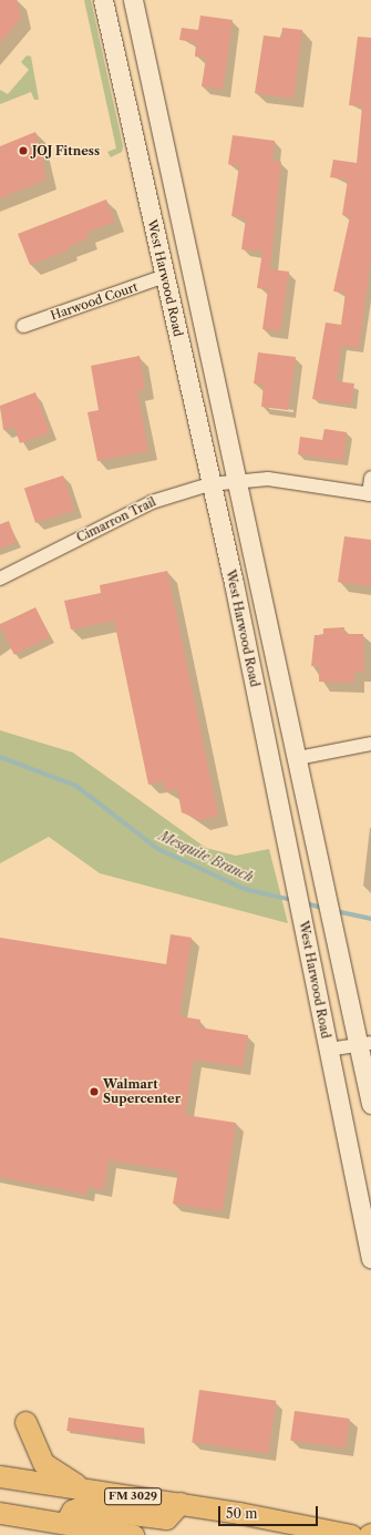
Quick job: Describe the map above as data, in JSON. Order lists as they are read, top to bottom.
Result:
{
  "streets": {
    "main road": ["West Harwood Road", "FM 3029"],
    "street": ["Harwood Court", "Cimarron Trail"]
  },
  "crossings": [
    ["West Harwood Road", "Harwood Court"],
    ["West Harwood Road", "Cimarron Trail"]
  ],
  "water": ["Mesquite Branch"],
  "places": ["JOJ Fitness", "Walmart Supercenter"],
  "scale_bar": "50 m"
}
